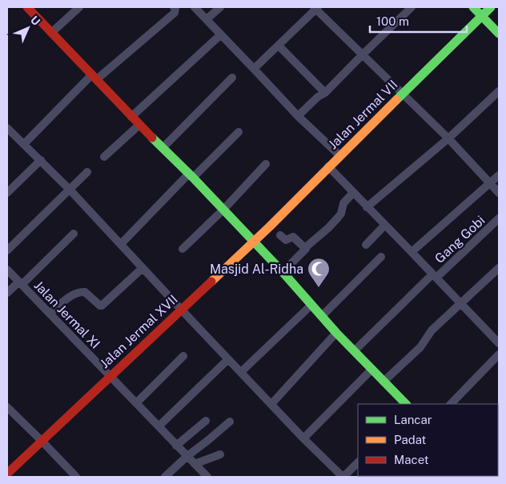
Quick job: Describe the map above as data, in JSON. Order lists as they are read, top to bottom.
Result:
{
  "streets": {
    "street": [
      "Jalan Jermal VII",
      "Gang Gobi",
      "Jalan Jermal XI",
      "Jalan Jermal XVII"
    ]
  },
  "crossings": [
    ["Jalan Jermal VII", "Jalan Jermal XVII"],
    ["Jalan Jermal XI", "Jalan Jermal XVII"]
  ],
  "places": {
    "mosque": ["Masjid Al-Ridha"]
  },
  "legend": ["Lancar", "Padat", "Macet"],
  "scale_bar": "100 m",
  "north": "top right"
}
